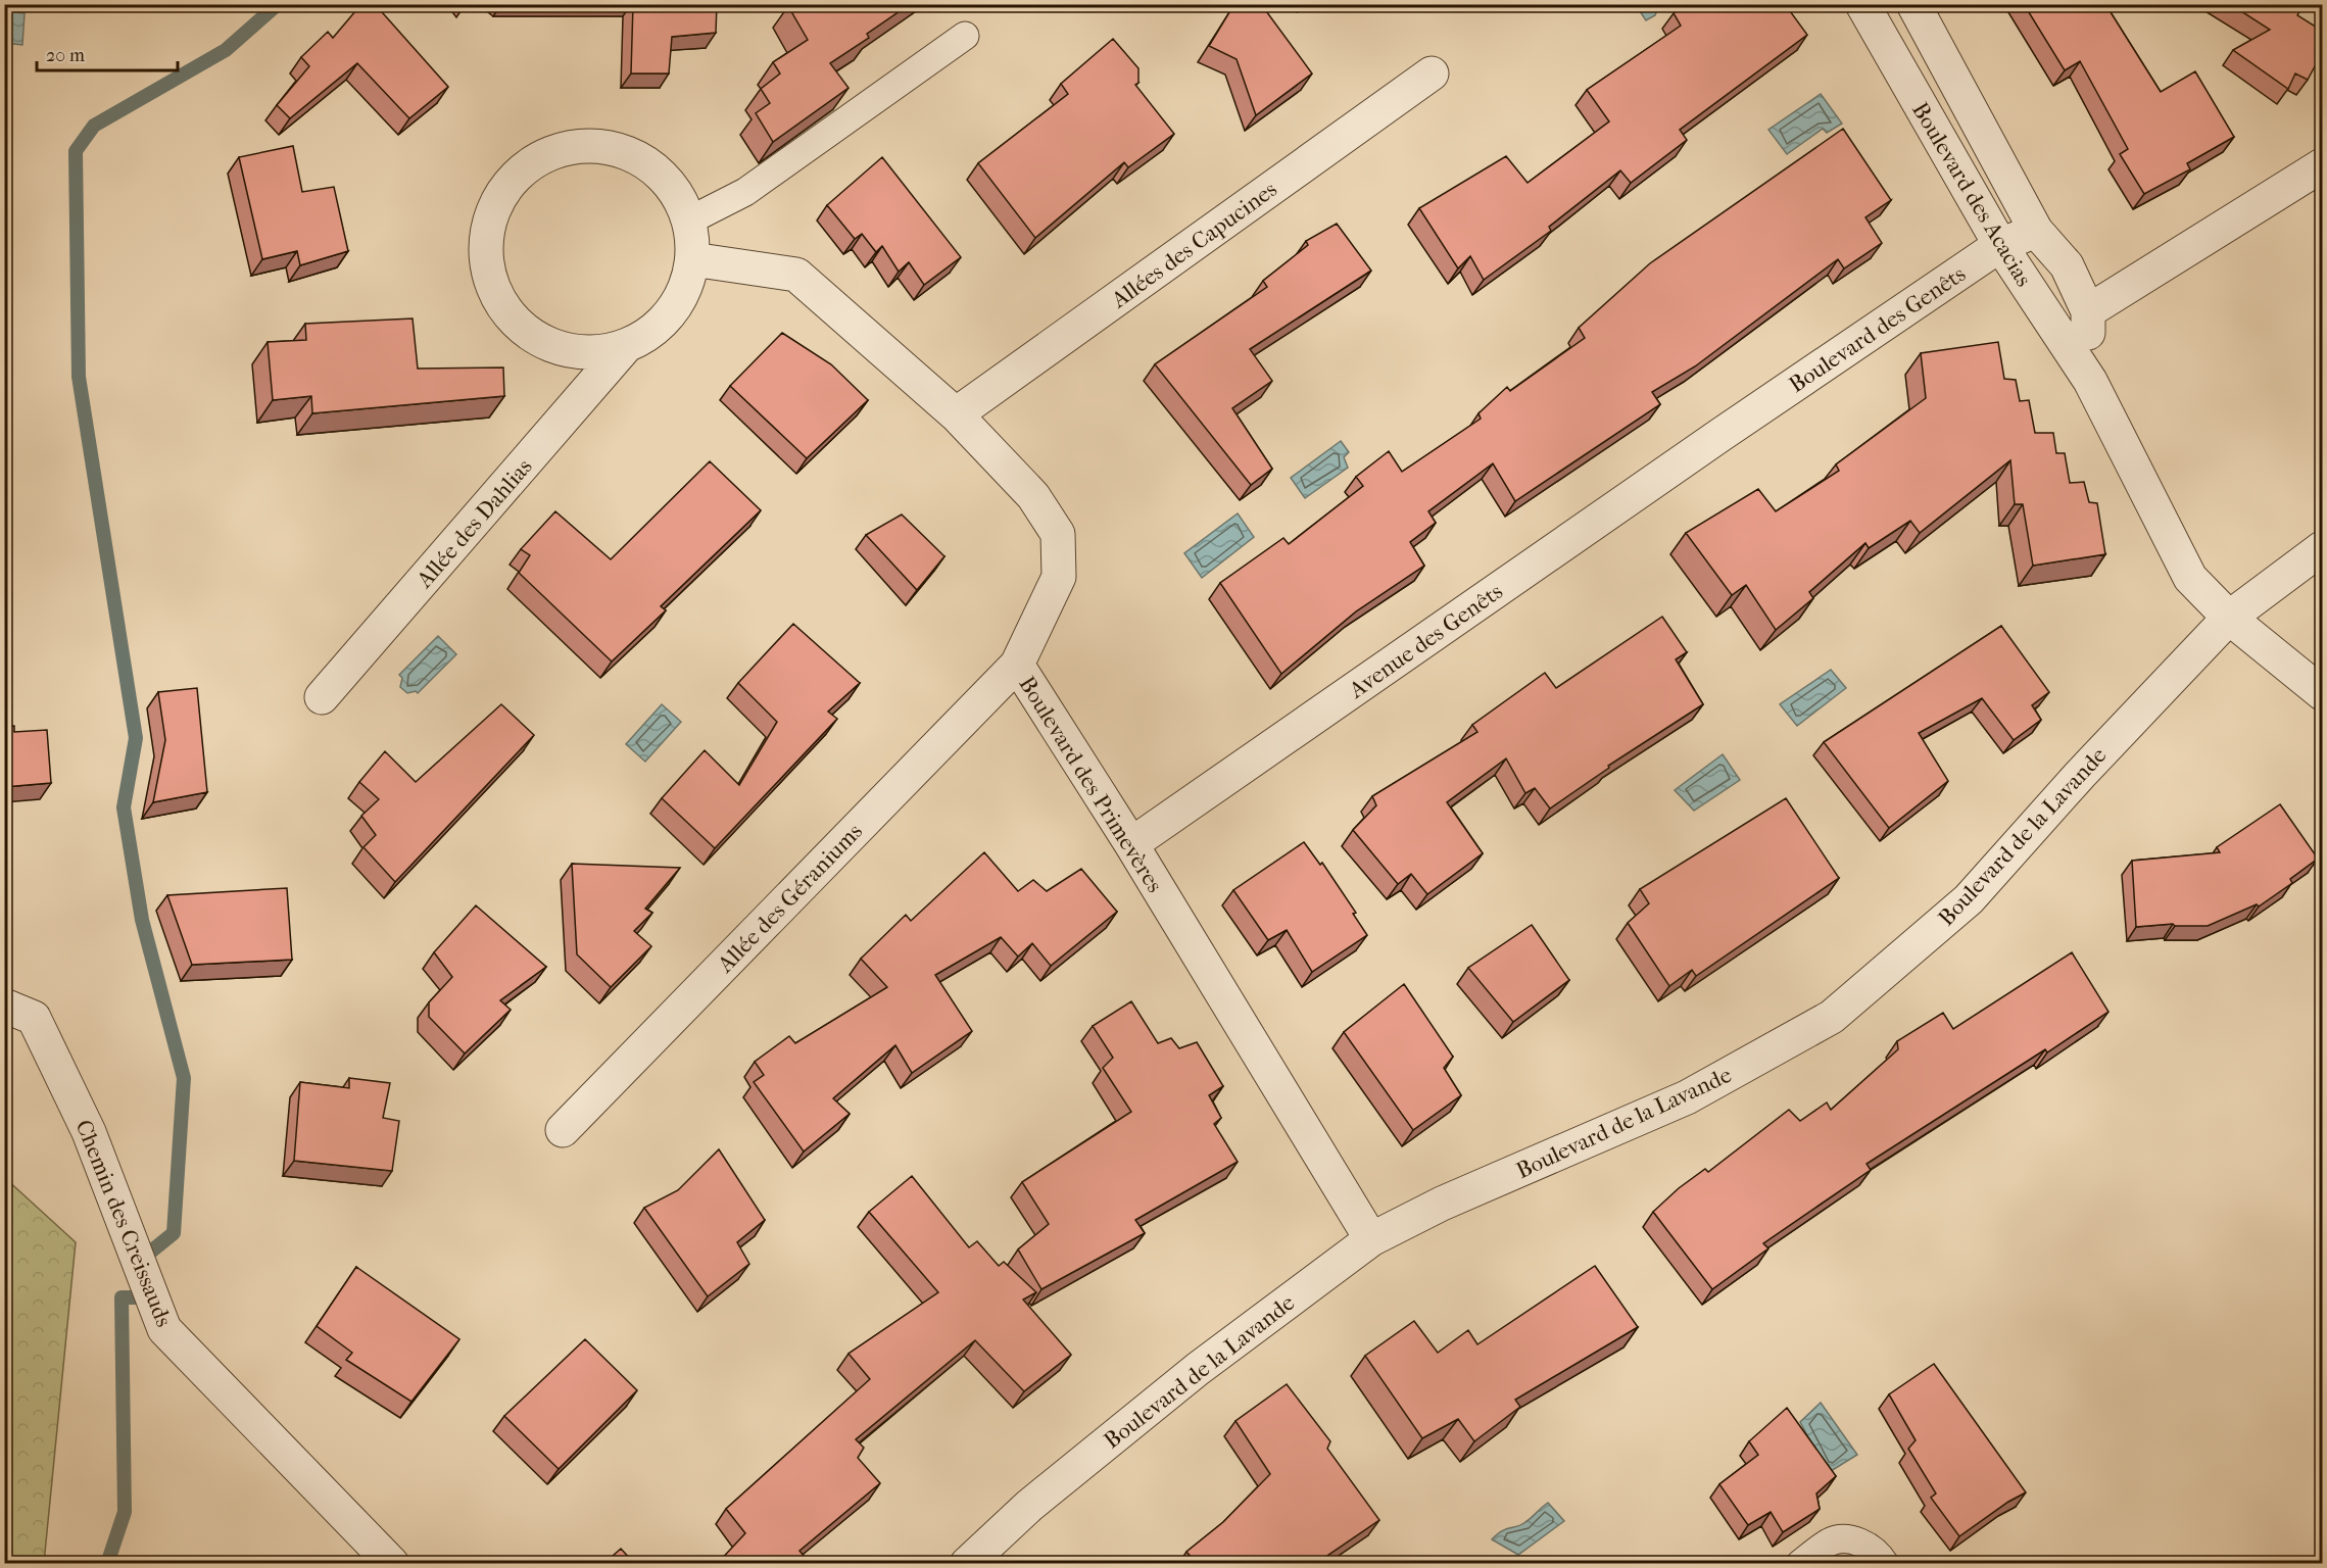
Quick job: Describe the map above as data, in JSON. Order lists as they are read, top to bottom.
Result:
{
  "streets": {
    "street": [
      "Boulevard des Acacias",
      "Allées des Capucines",
      "Boulevard des Genêts",
      "Allée des Dahlias",
      "Avenue des Genêts",
      "Boulevard des Primevères",
      "Boulevard de la Lavande",
      "Allée des Géraniums",
      "Chemin des Creissauds"
    ]
  },
  "crossings": [
    ["Boulevard des Acacias", "Boulevard des Genêts"],
    ["Boulevard des Acacias", "Boulevard de la Lavande"],
    ["Allées des Capucines", "Boulevard des Primevères"],
    ["Boulevard des Genêts", "Avenue des Genêts"],
    ["Allée des Dahlias", "Boulevard des Primevères"],
    ["Avenue des Genêts", "Boulevard des Primevères"],
    ["Boulevard des Primevères", "Boulevard de la Lavande"],
    ["Boulevard des Primevères", "Allée des Géraniums"]
  ],
  "scale_bar": "20 m"
}
